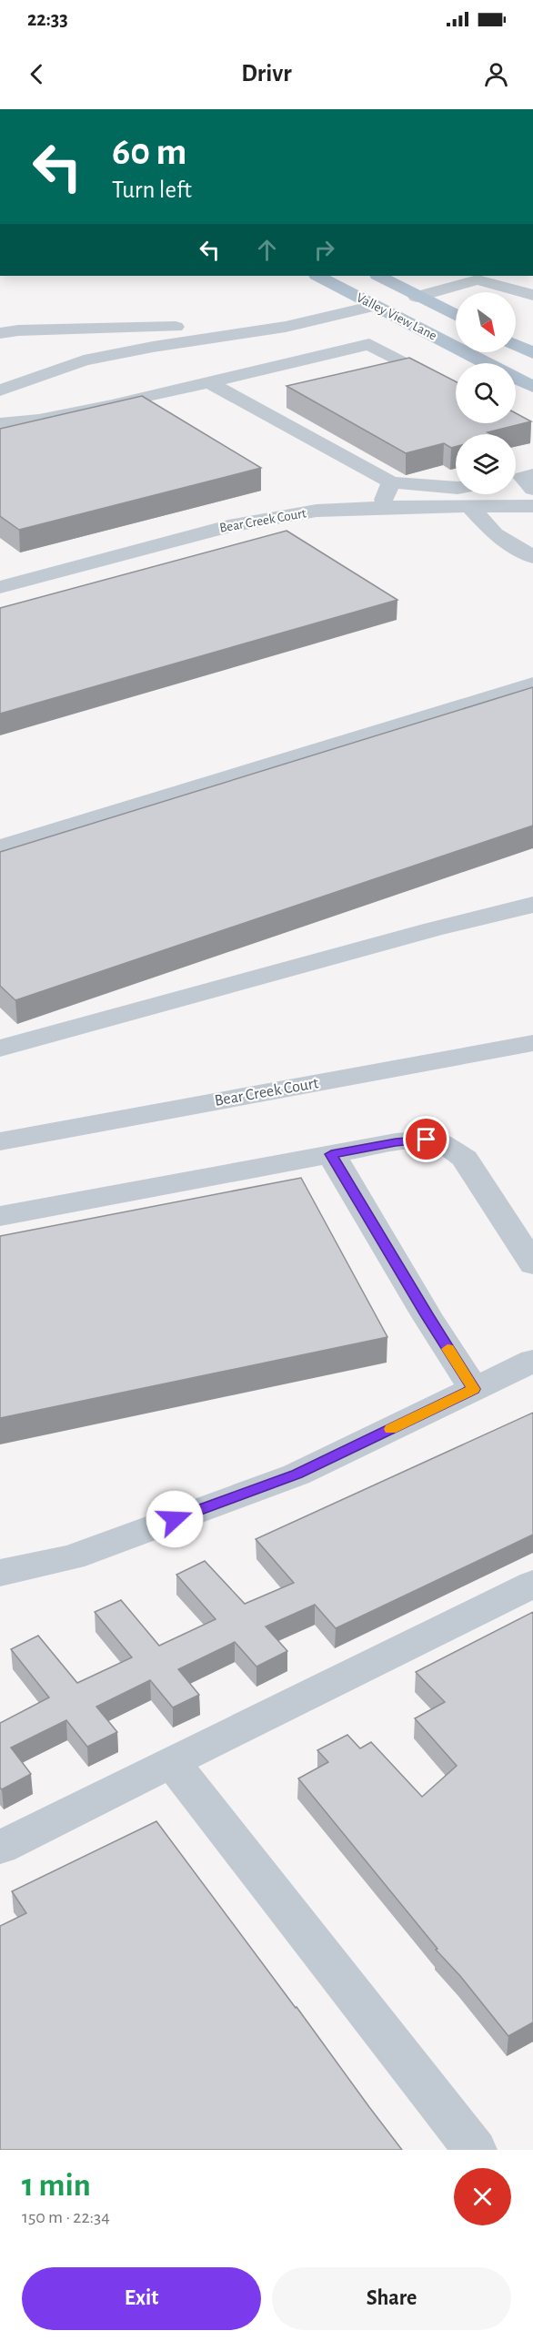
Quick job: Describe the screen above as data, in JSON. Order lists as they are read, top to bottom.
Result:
{
  "streets": {
    "main road": ["Valley View Lane"],
    "street": ["Bear Creek Court"]
  },
  "north": "bottom right",
  "page": {
    "status": "22:33",
    "header": "Drivr",
    "turn": ["60 m", "Turn left"],
    "heading": ["1 min", "150 m · 22:34"],
    "buttons": ["Exit", "Share"]
  }
}
